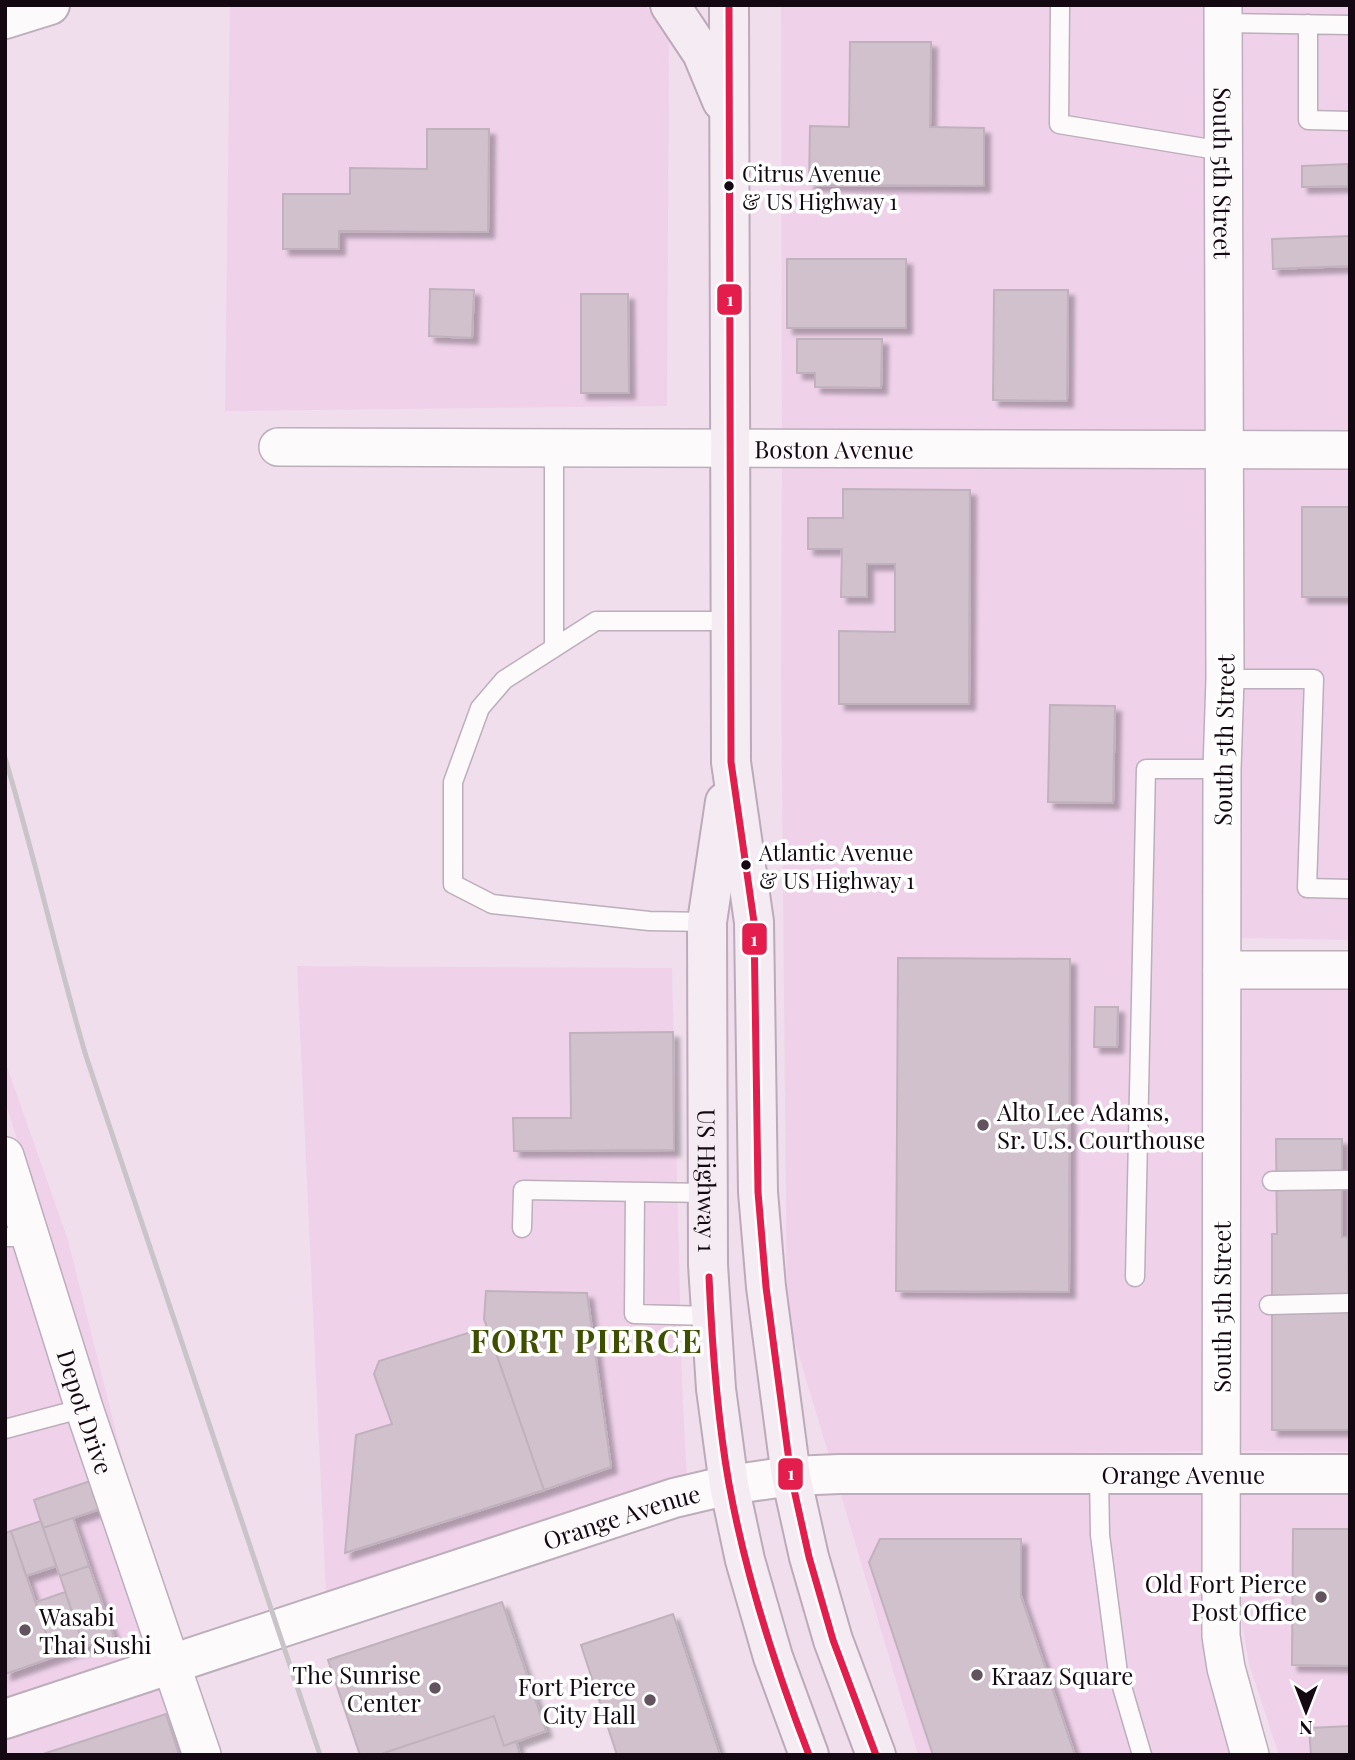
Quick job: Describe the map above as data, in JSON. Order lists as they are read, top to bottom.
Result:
{
  "streets": {
    "main road": ["US Highway 1"],
    "street": [
      "South 5th Street",
      "Boston Avenue",
      "Depot Drive",
      "Orange Avenue"
    ]
  },
  "crossings": [
    ["South 5th Street", "Boston Avenue"],
    ["South 5th Street", "Orange Avenue"],
    ["Boston Avenue", "US Highway 1"],
    ["US Highway 1", "Orange Avenue"],
    ["Depot Drive", "Orange Avenue"]
  ],
  "districts": ["FORT PIERCE"],
  "places": [
    "Citrus Avenue & US Highway 1",
    "Atlantic Avenue & US Highway 1",
    "Alto Lee Adams, Sr. U.S. Courthouse",
    "Old Fort Pierce Post Office",
    "Wasabi Thai Sushi",
    "Kraaz Square",
    "The Sunrise Center",
    "Fort Pierce City Hall"
  ],
  "lines": ["transit line 1"],
  "north": "bottom"
}
